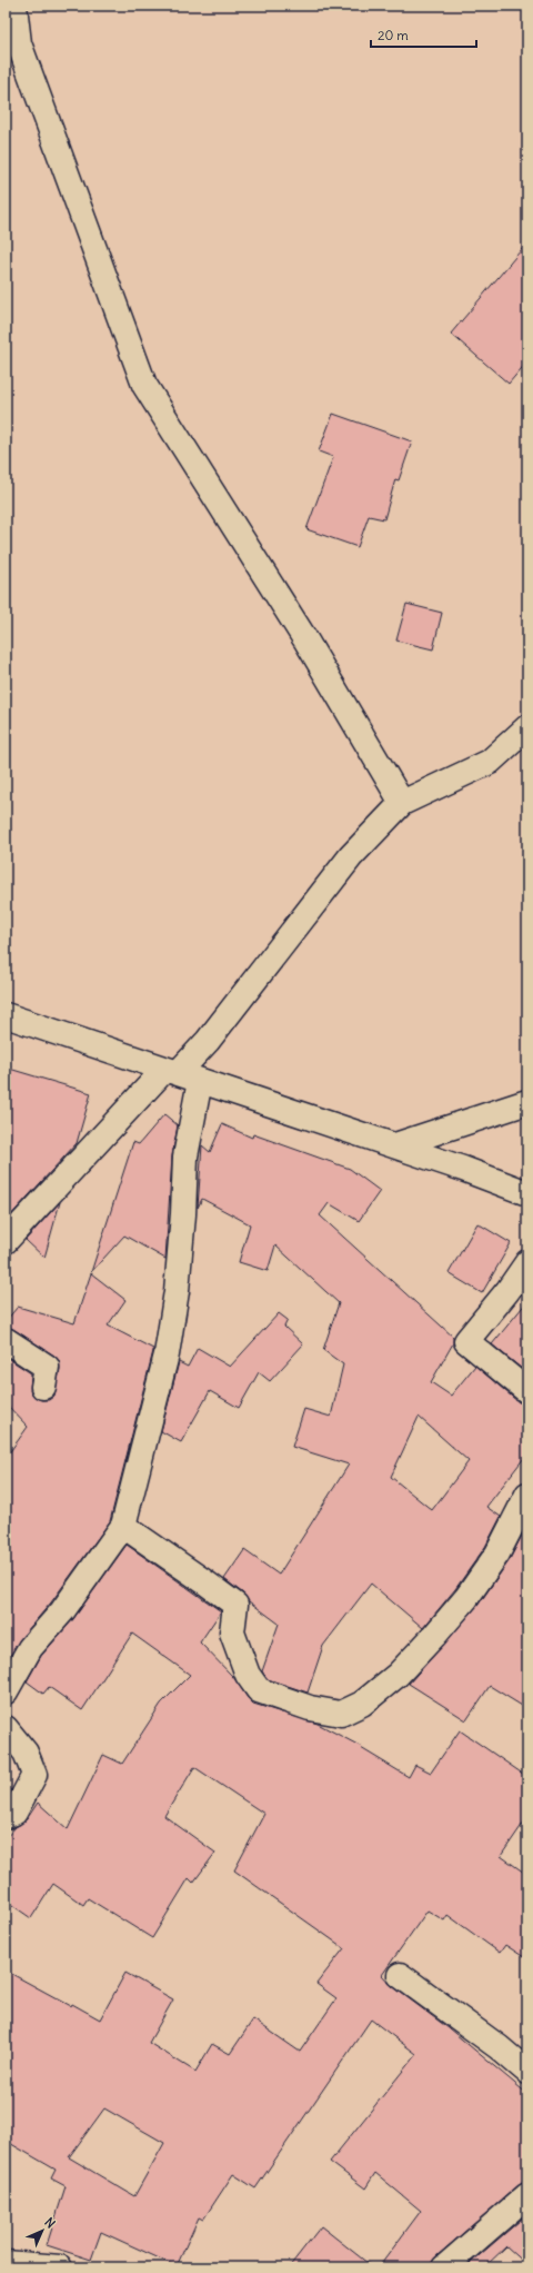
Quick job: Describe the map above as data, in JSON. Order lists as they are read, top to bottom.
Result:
{
  "scale_bar": "20 m",
  "north": "top right"
}
